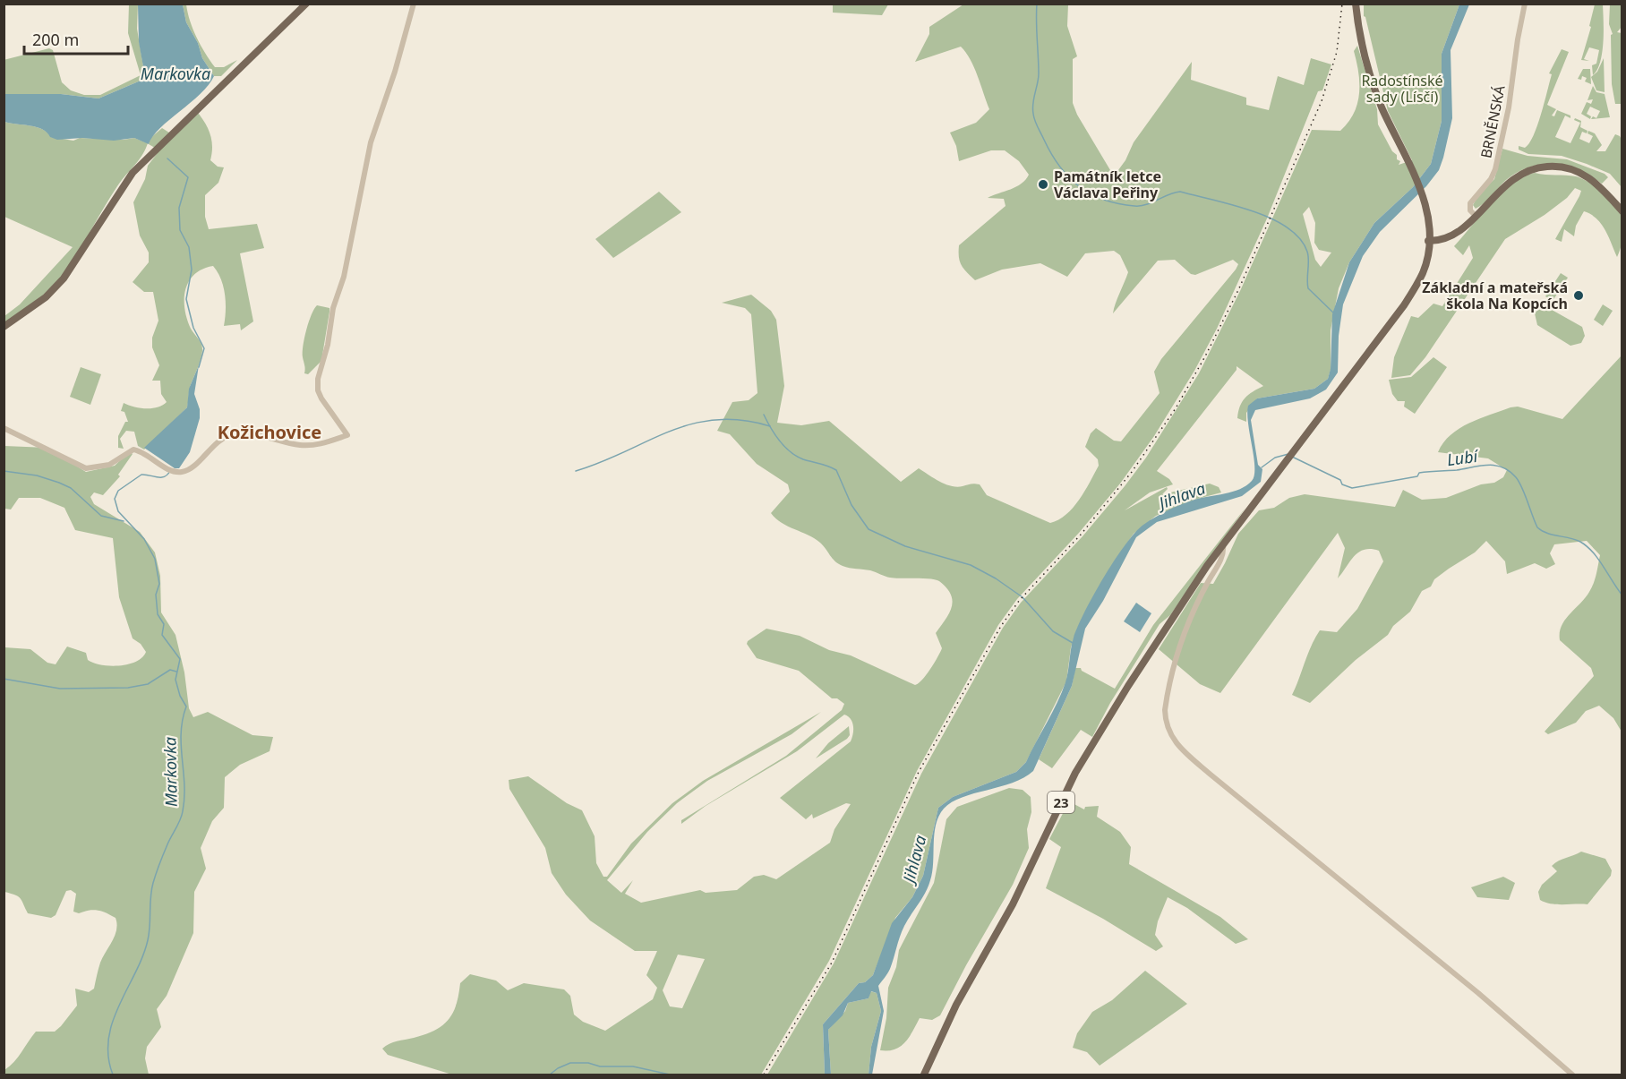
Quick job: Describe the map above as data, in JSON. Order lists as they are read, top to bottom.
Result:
{
  "streets": {
    "main road": ["23"],
    "street": ["BRNĚNSKÁ"]
  },
  "districts": ["Kožichovice"],
  "water": ["Markovka", "Lubí", "Jihlava"],
  "parks": ["Radostínské sady (Lísčí)"],
  "places": ["Památník letce Václava Peřiny", "Základní a mateřská škola Na Kopcích"],
  "scale_bar": "200 m"
}
